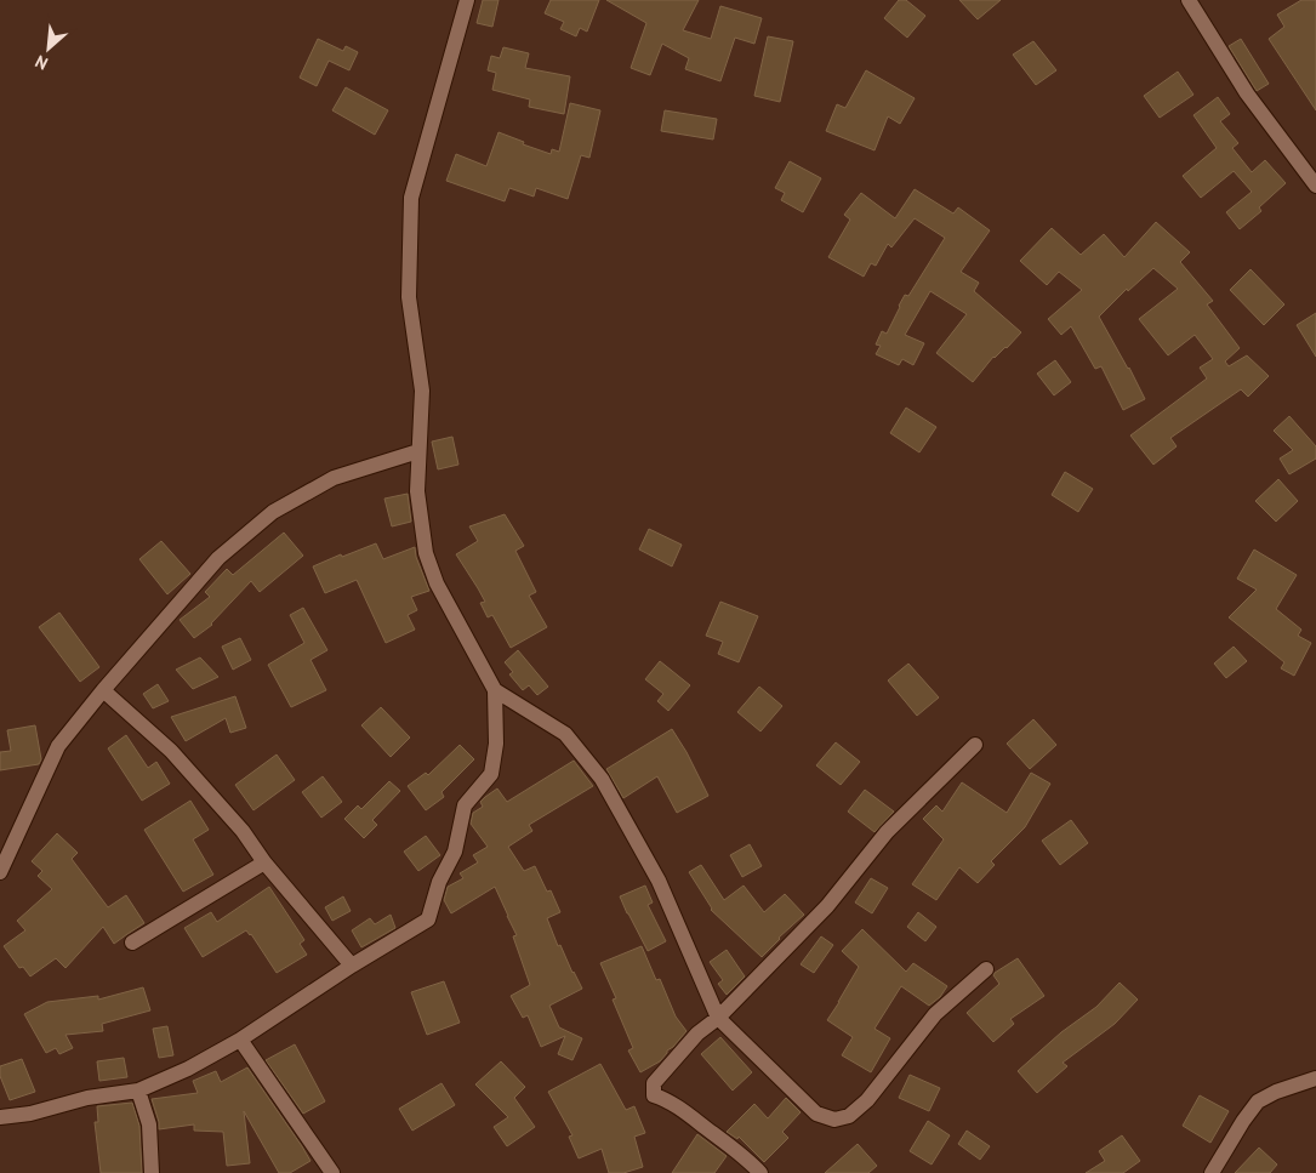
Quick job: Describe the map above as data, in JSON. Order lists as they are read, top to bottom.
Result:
{
  "north": "bottom left"
}
